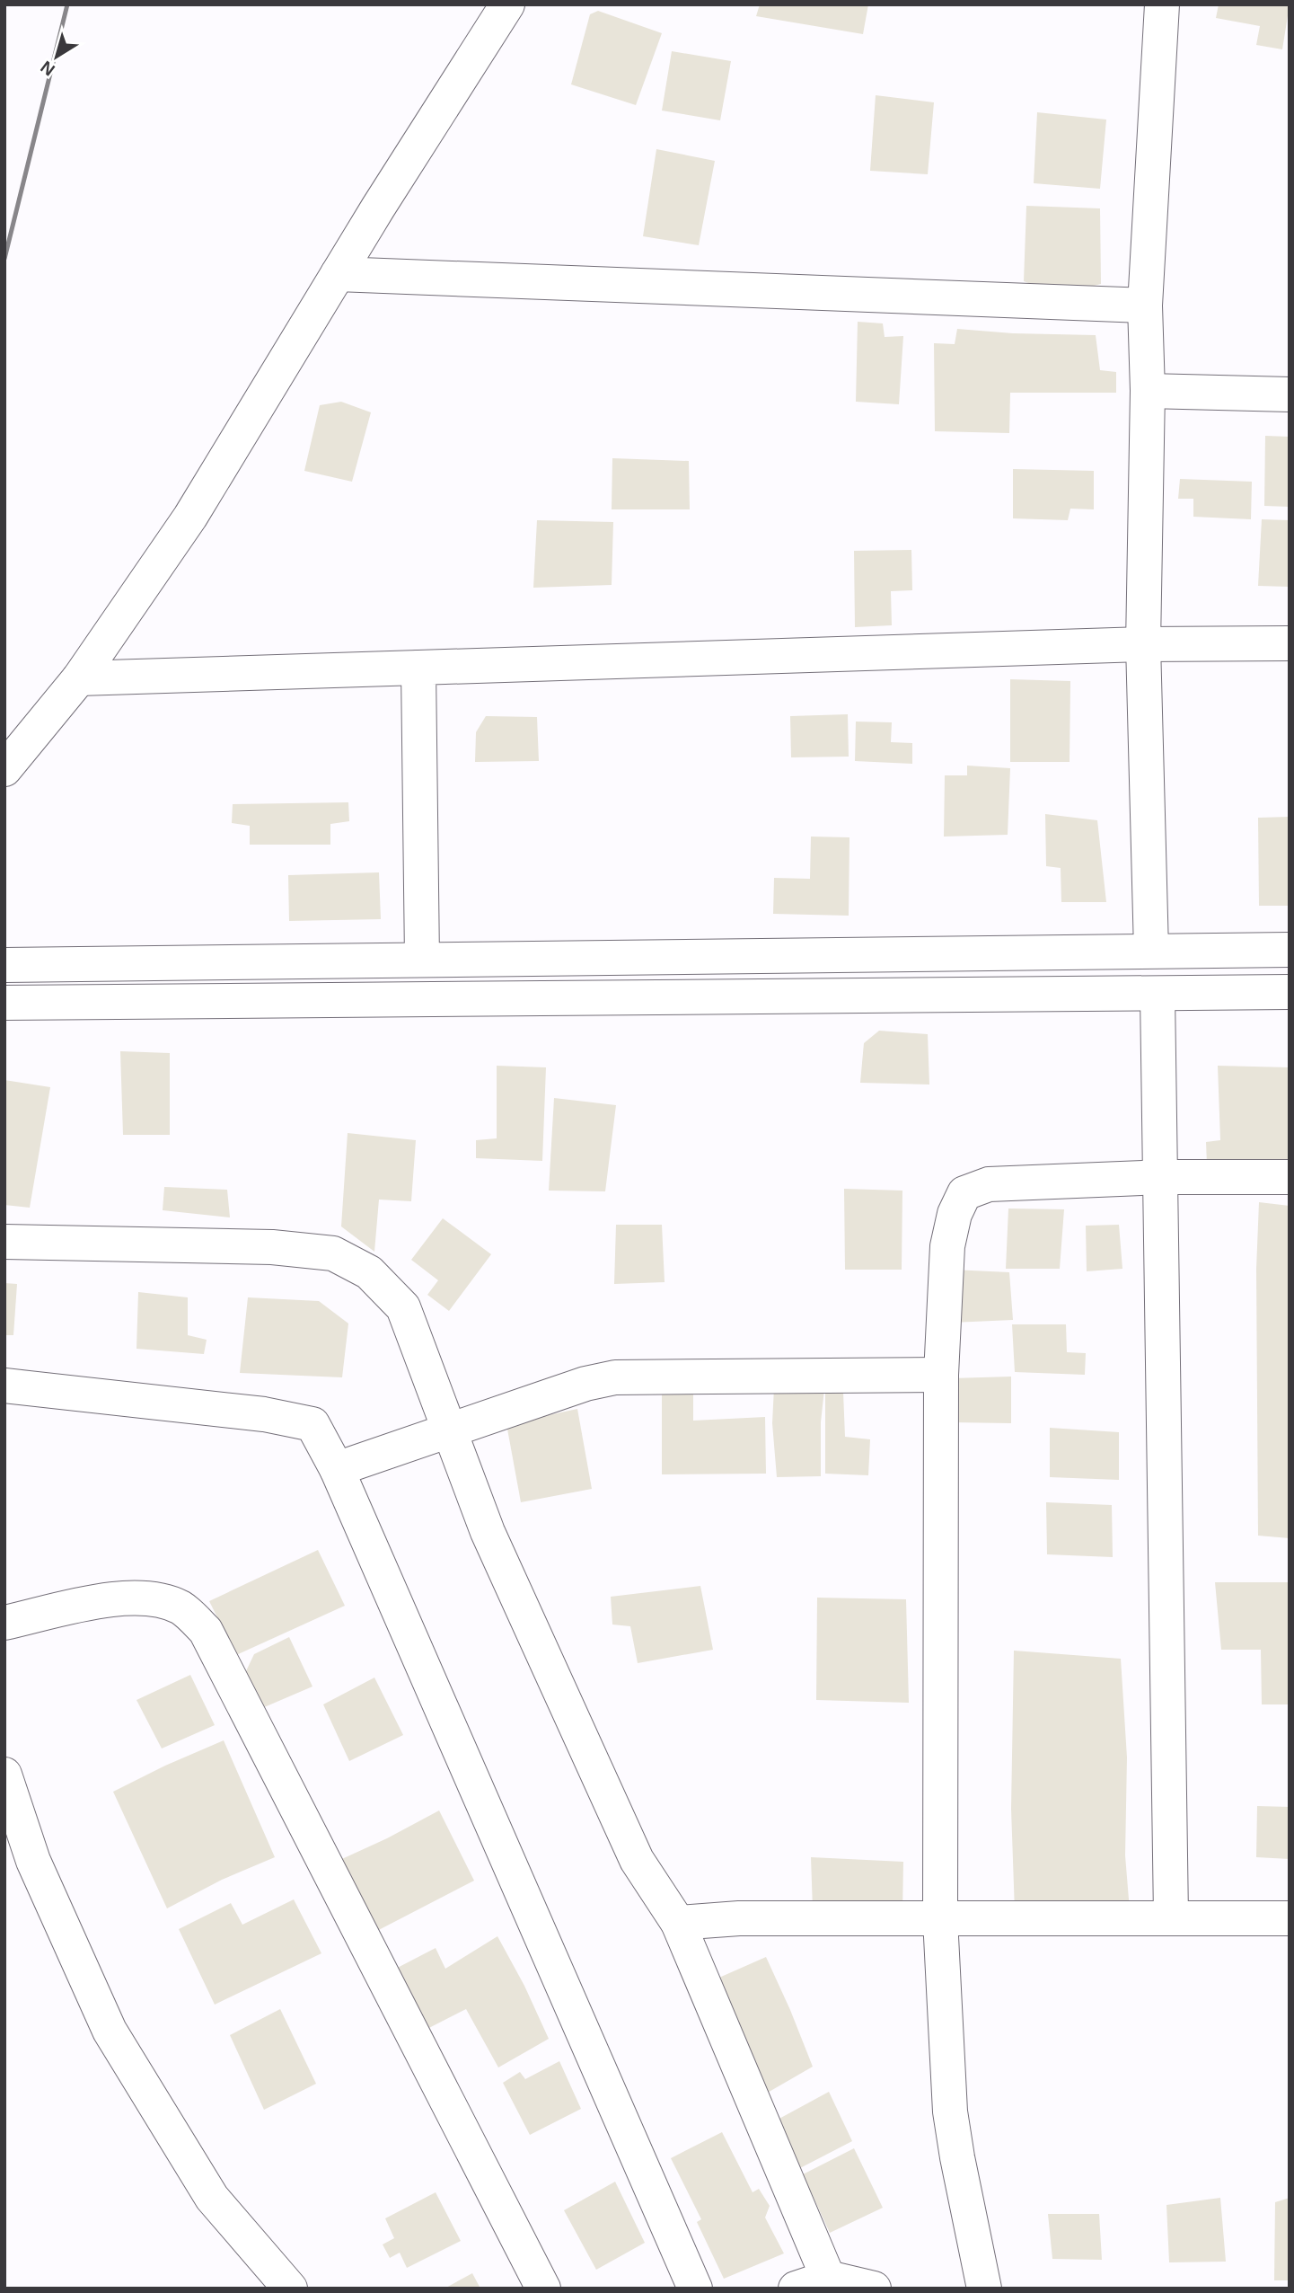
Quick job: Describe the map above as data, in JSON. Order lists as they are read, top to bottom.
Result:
{
  "north": "bottom left"
}
